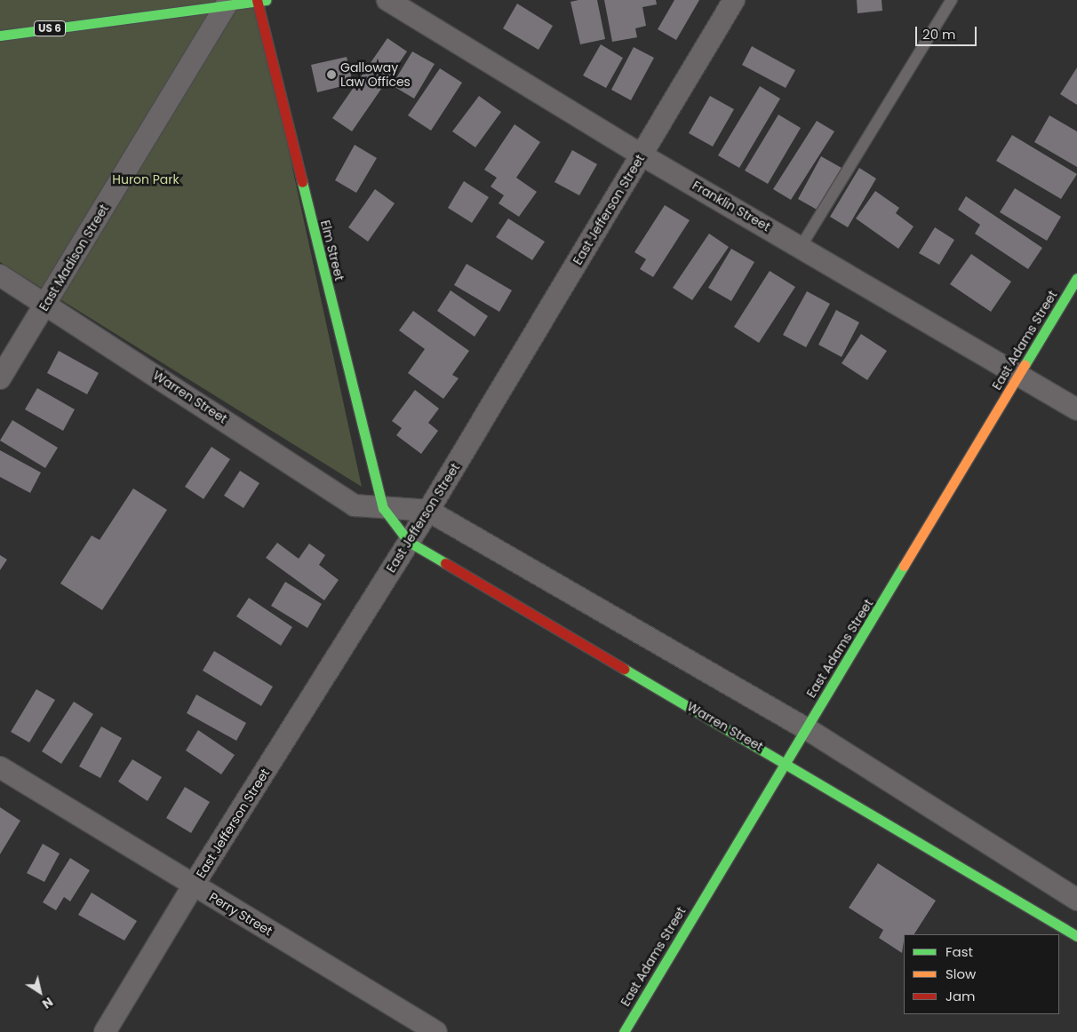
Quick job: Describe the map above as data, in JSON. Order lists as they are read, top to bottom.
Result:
{
  "streets": {
    "street": [
      "US 6",
      "Franklin Street",
      "East Jefferson Street",
      "Elm Street",
      "East Madison Street",
      "East Adams Street",
      "Warren Street",
      "Perry Street"
    ]
  },
  "crossings": [
    ["US 6", "Elm Street"],
    ["US 6", "East Madison Street"],
    ["Franklin Street", "East Jefferson Street"],
    ["Franklin Street", "East Adams Street"],
    ["East Jefferson Street", "Warren Street"],
    ["East Jefferson Street", "Perry Street"],
    ["Elm Street", "Warren Street"],
    ["East Madison Street", "Warren Street"],
    ["East Adams Street", "Warren Street"]
  ],
  "parks": ["Huron Park"],
  "places": ["Galloway Law Offices"],
  "legend": ["Fast", "Slow", "Jam"],
  "scale_bar": "20 m",
  "north": "bottom right"
}
